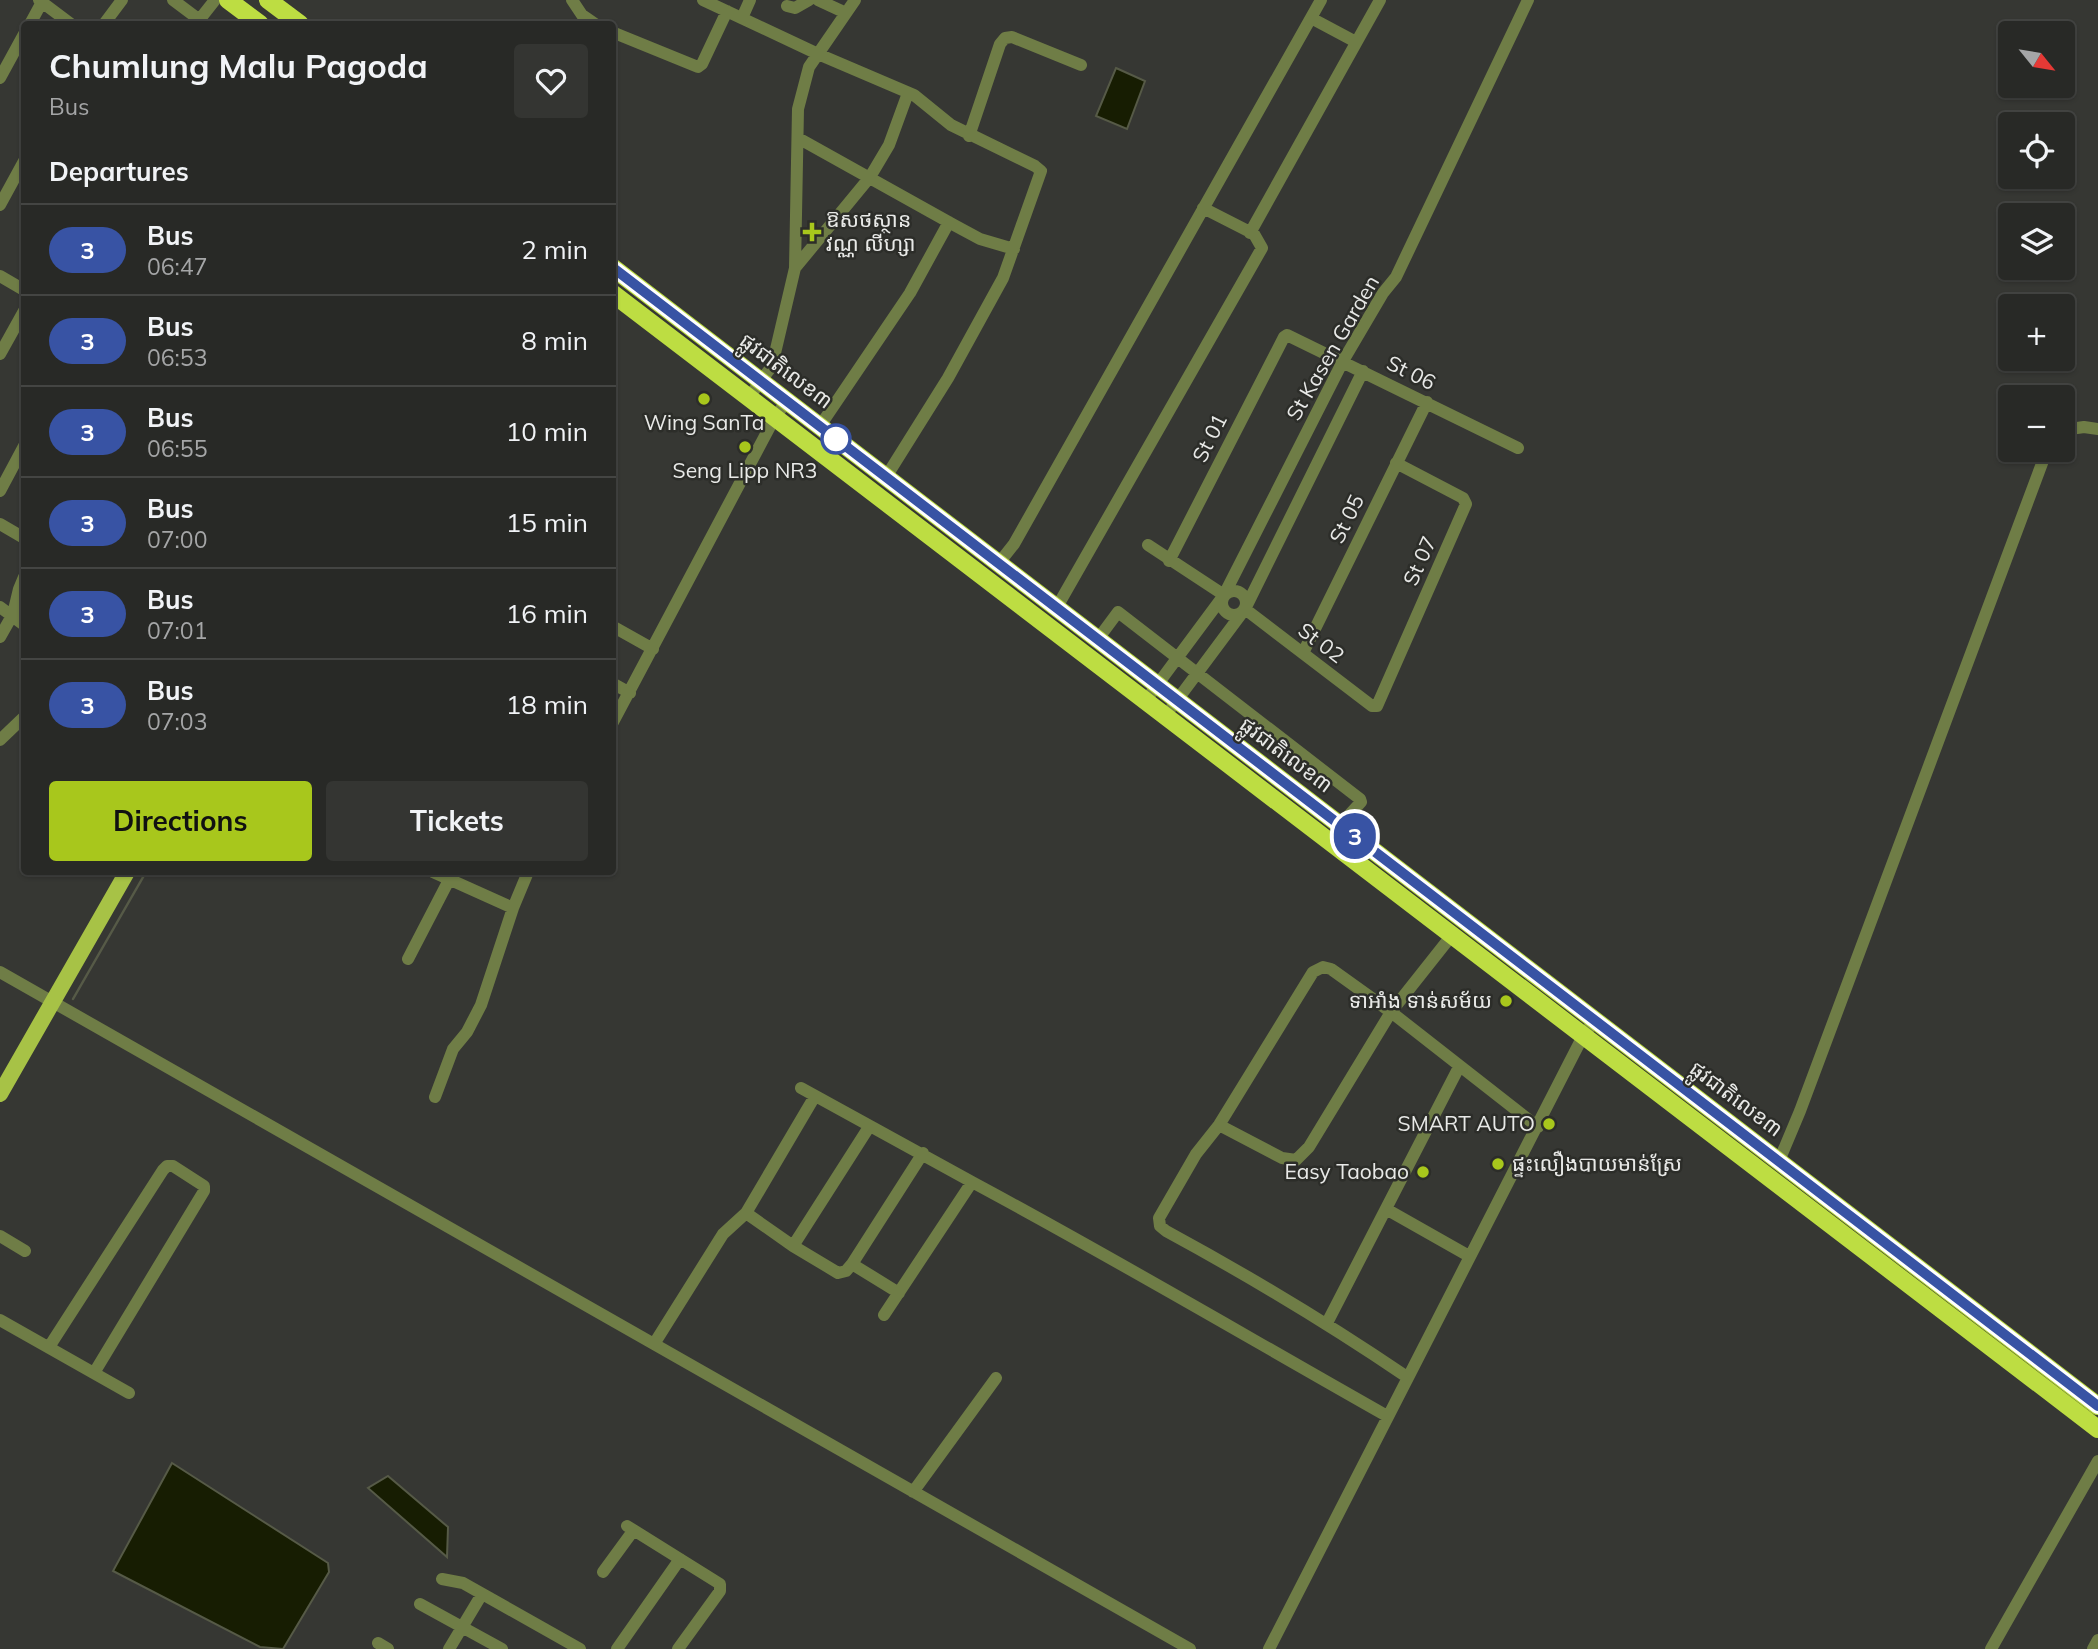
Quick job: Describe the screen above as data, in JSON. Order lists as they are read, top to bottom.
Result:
{
  "streets": {
    "highway": ["ផ្លូវជាតិលេខ៣"],
    "street": [
      "St Kasen Garden",
      "St 06",
      "St 01",
      "St 05",
      "St 07",
      "St 02"
    ]
  },
  "crossings": [
    ["St Kasen Garden", "ផ្លូវជាតិលេខ៣"],
    ["St Kasen Garden", "St 06"],
    ["St Kasen Garden", "St 02"],
    ["St 06", "St 01"],
    ["St 06", "St 05"],
    ["St 05", "St 07"],
    ["St 05", "St 02"],
    ["St 07", "St 02"]
  ],
  "places": {
    "health": ["ឱសថស្ថាន វណ្ណ លីហ្សា"],
    "other": [
      "Wing SanTa",
      "Seng Lipp NR3",
      "ទាអាំង ទាន់សម័យ",
      "SMART AUTO",
      "ផ្ទះលឿងបាយមាន់ស្រែ",
      "Easy Taobao"
    ]
  },
  "lines": ["bus line 3"],
  "north": "bottom right",
  "page": {
    "on_map": "3",
    "map_buttons": ["+", "−"],
    "heading": [
      ["Chumlung Malu Pagoda", "Bus"],
      "Departures"
    ],
    "list": [
      {
        "mark": "3",
        "name": "Bus",
        "note": "06:47",
        "value": "2 min"
      },
      {
        "mark": "3",
        "name": "Bus",
        "note": "06:53",
        "value": "8 min"
      },
      {
        "mark": "3",
        "name": "Bus",
        "note": "06:55",
        "value": "10 min"
      },
      {
        "mark": "3",
        "name": "Bus",
        "note": "07:00",
        "value": "15 min"
      },
      {
        "mark": "3",
        "name": "Bus",
        "note": "07:01",
        "value": "16 min"
      },
      {
        "mark": "3",
        "name": "Bus",
        "note": "07:03",
        "value": "18 min"
      }
    ],
    "buttons": ["Directions", "Tickets"]
  }
}
